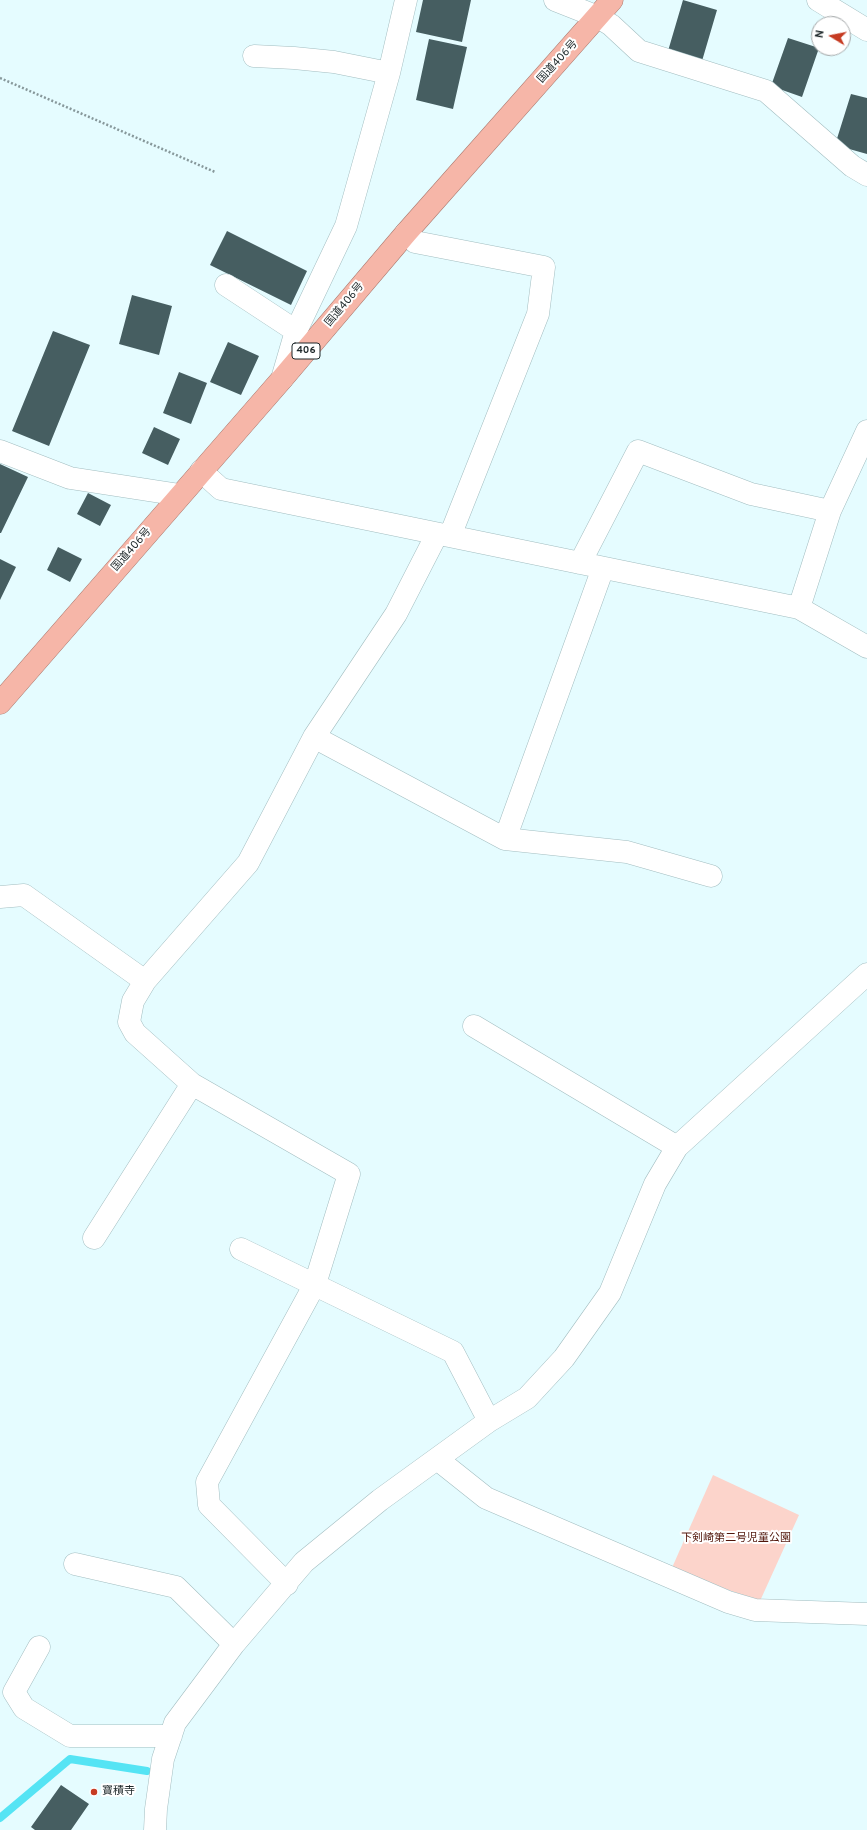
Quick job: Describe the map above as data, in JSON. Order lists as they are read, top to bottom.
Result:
{
  "streets": {
    "highway": ["国道406号", "406"]
  },
  "parks": ["下剣崎第二号児童公園"],
  "places": ["寶積寺"],
  "north": "left"
}
